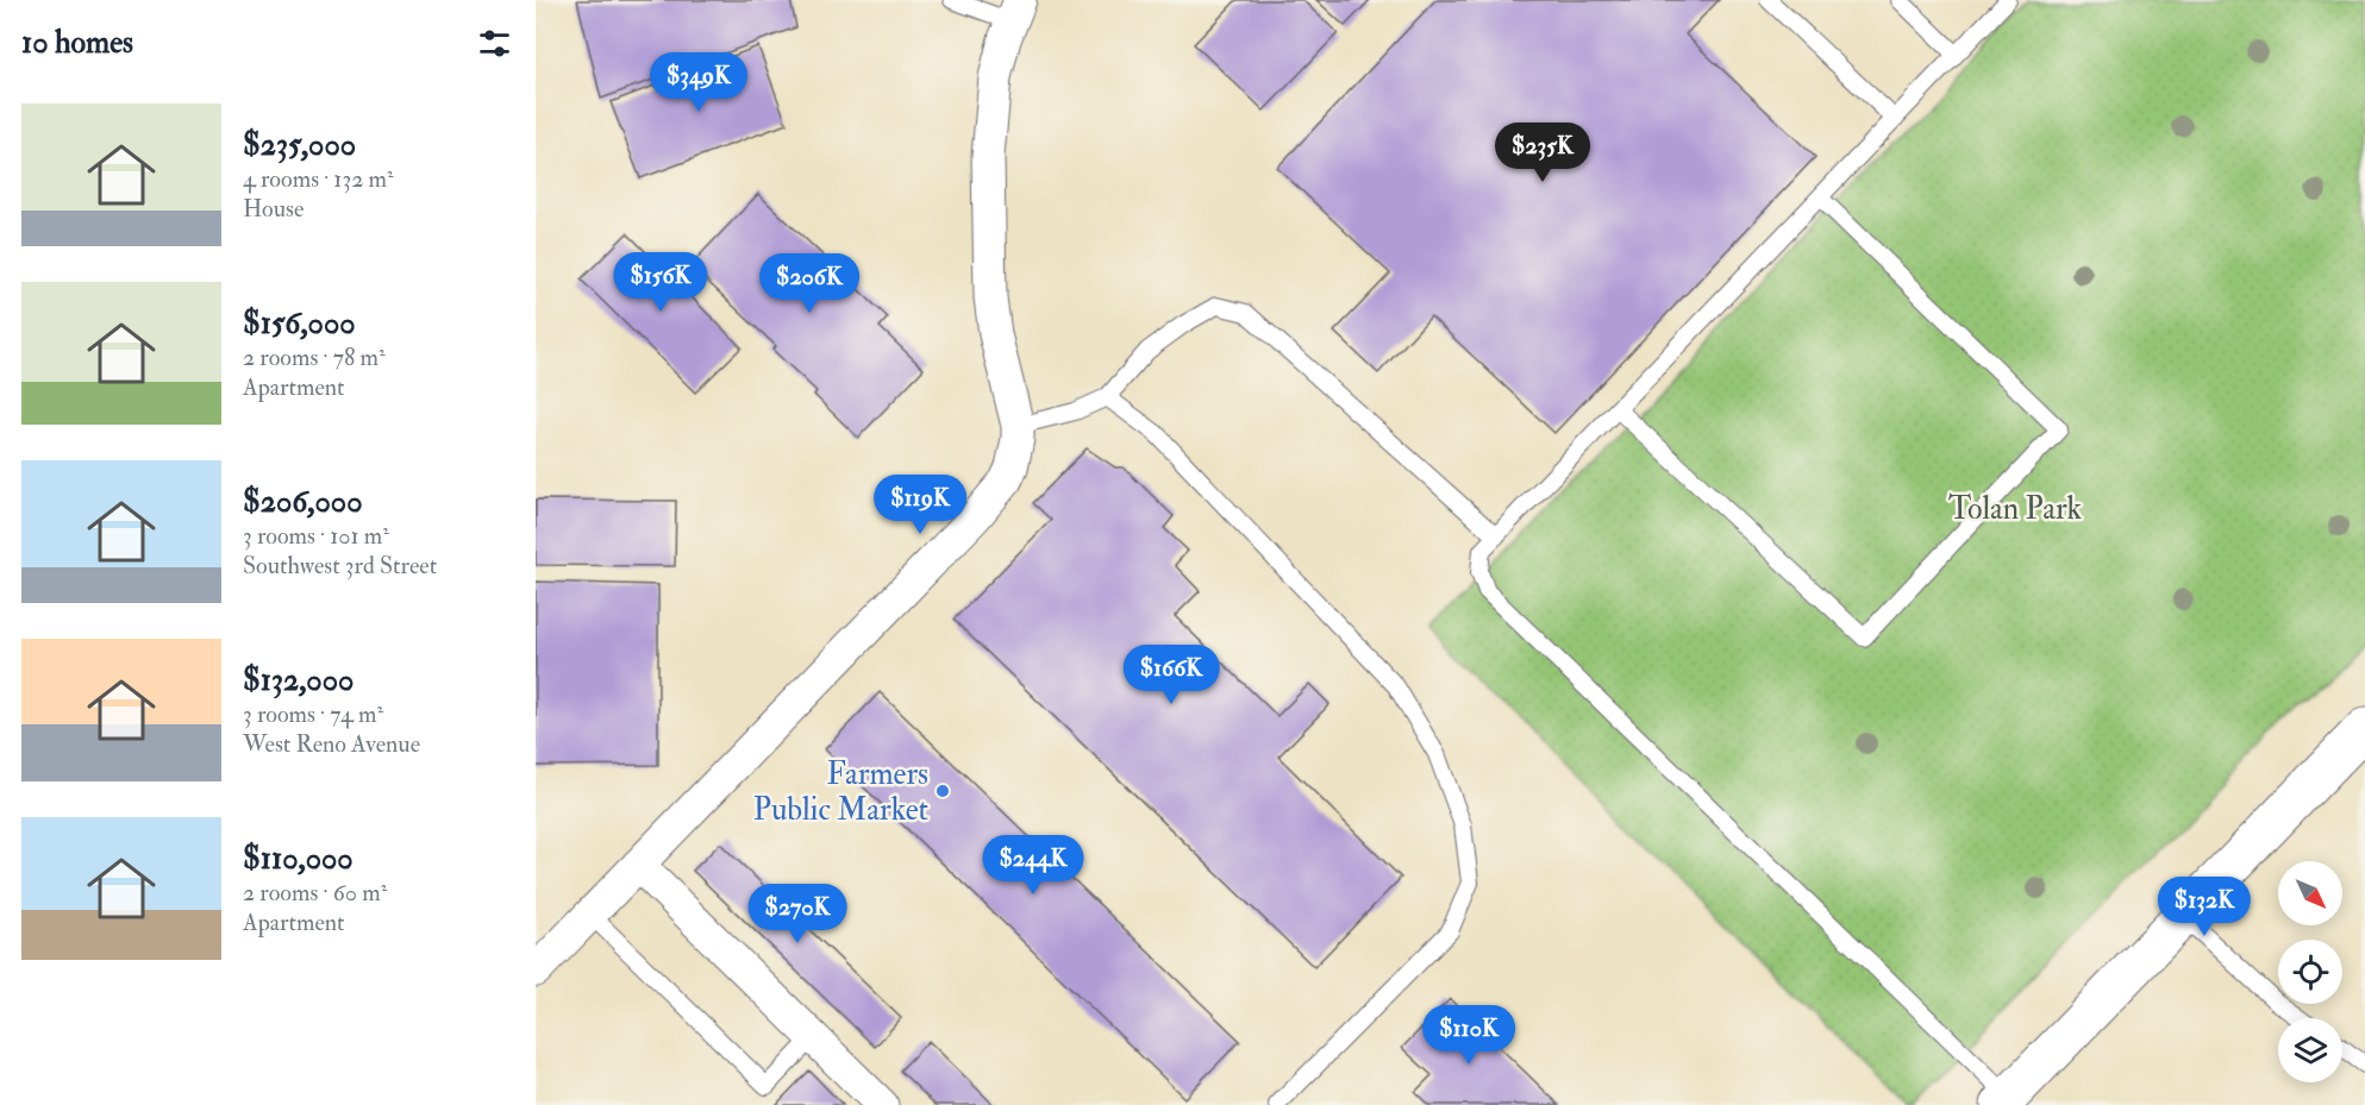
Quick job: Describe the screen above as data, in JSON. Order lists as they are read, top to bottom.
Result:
{
  "parks": ["Tolan Park"],
  "places": ["Farmers Public Market"],
  "north": "bottom right",
  "page": {
    "heading": "10 homes",
    "price": [
      "$349K",
      "$235K",
      "$156K",
      "$206K",
      "$119K",
      "$166K",
      "$244K",
      "$132K",
      "$270K",
      "$110K"
    ],
    "list": [
      {
        "name": "$235,000",
        "note": "4 rooms · 132 m² · House"
      },
      {
        "name": "$156,000",
        "note": "2 rooms · 78 m² · Apartment"
      },
      {
        "name": "$206,000",
        "note": "3 rooms · 101 m² · Southwest 3rd Street"
      },
      {
        "name": "$132,000",
        "note": "3 rooms · 74 m² · West Reno Avenue"
      },
      {
        "name": "$110,000",
        "note": "2 rooms · 60 m² · Apartment"
      }
    ]
  }
}
